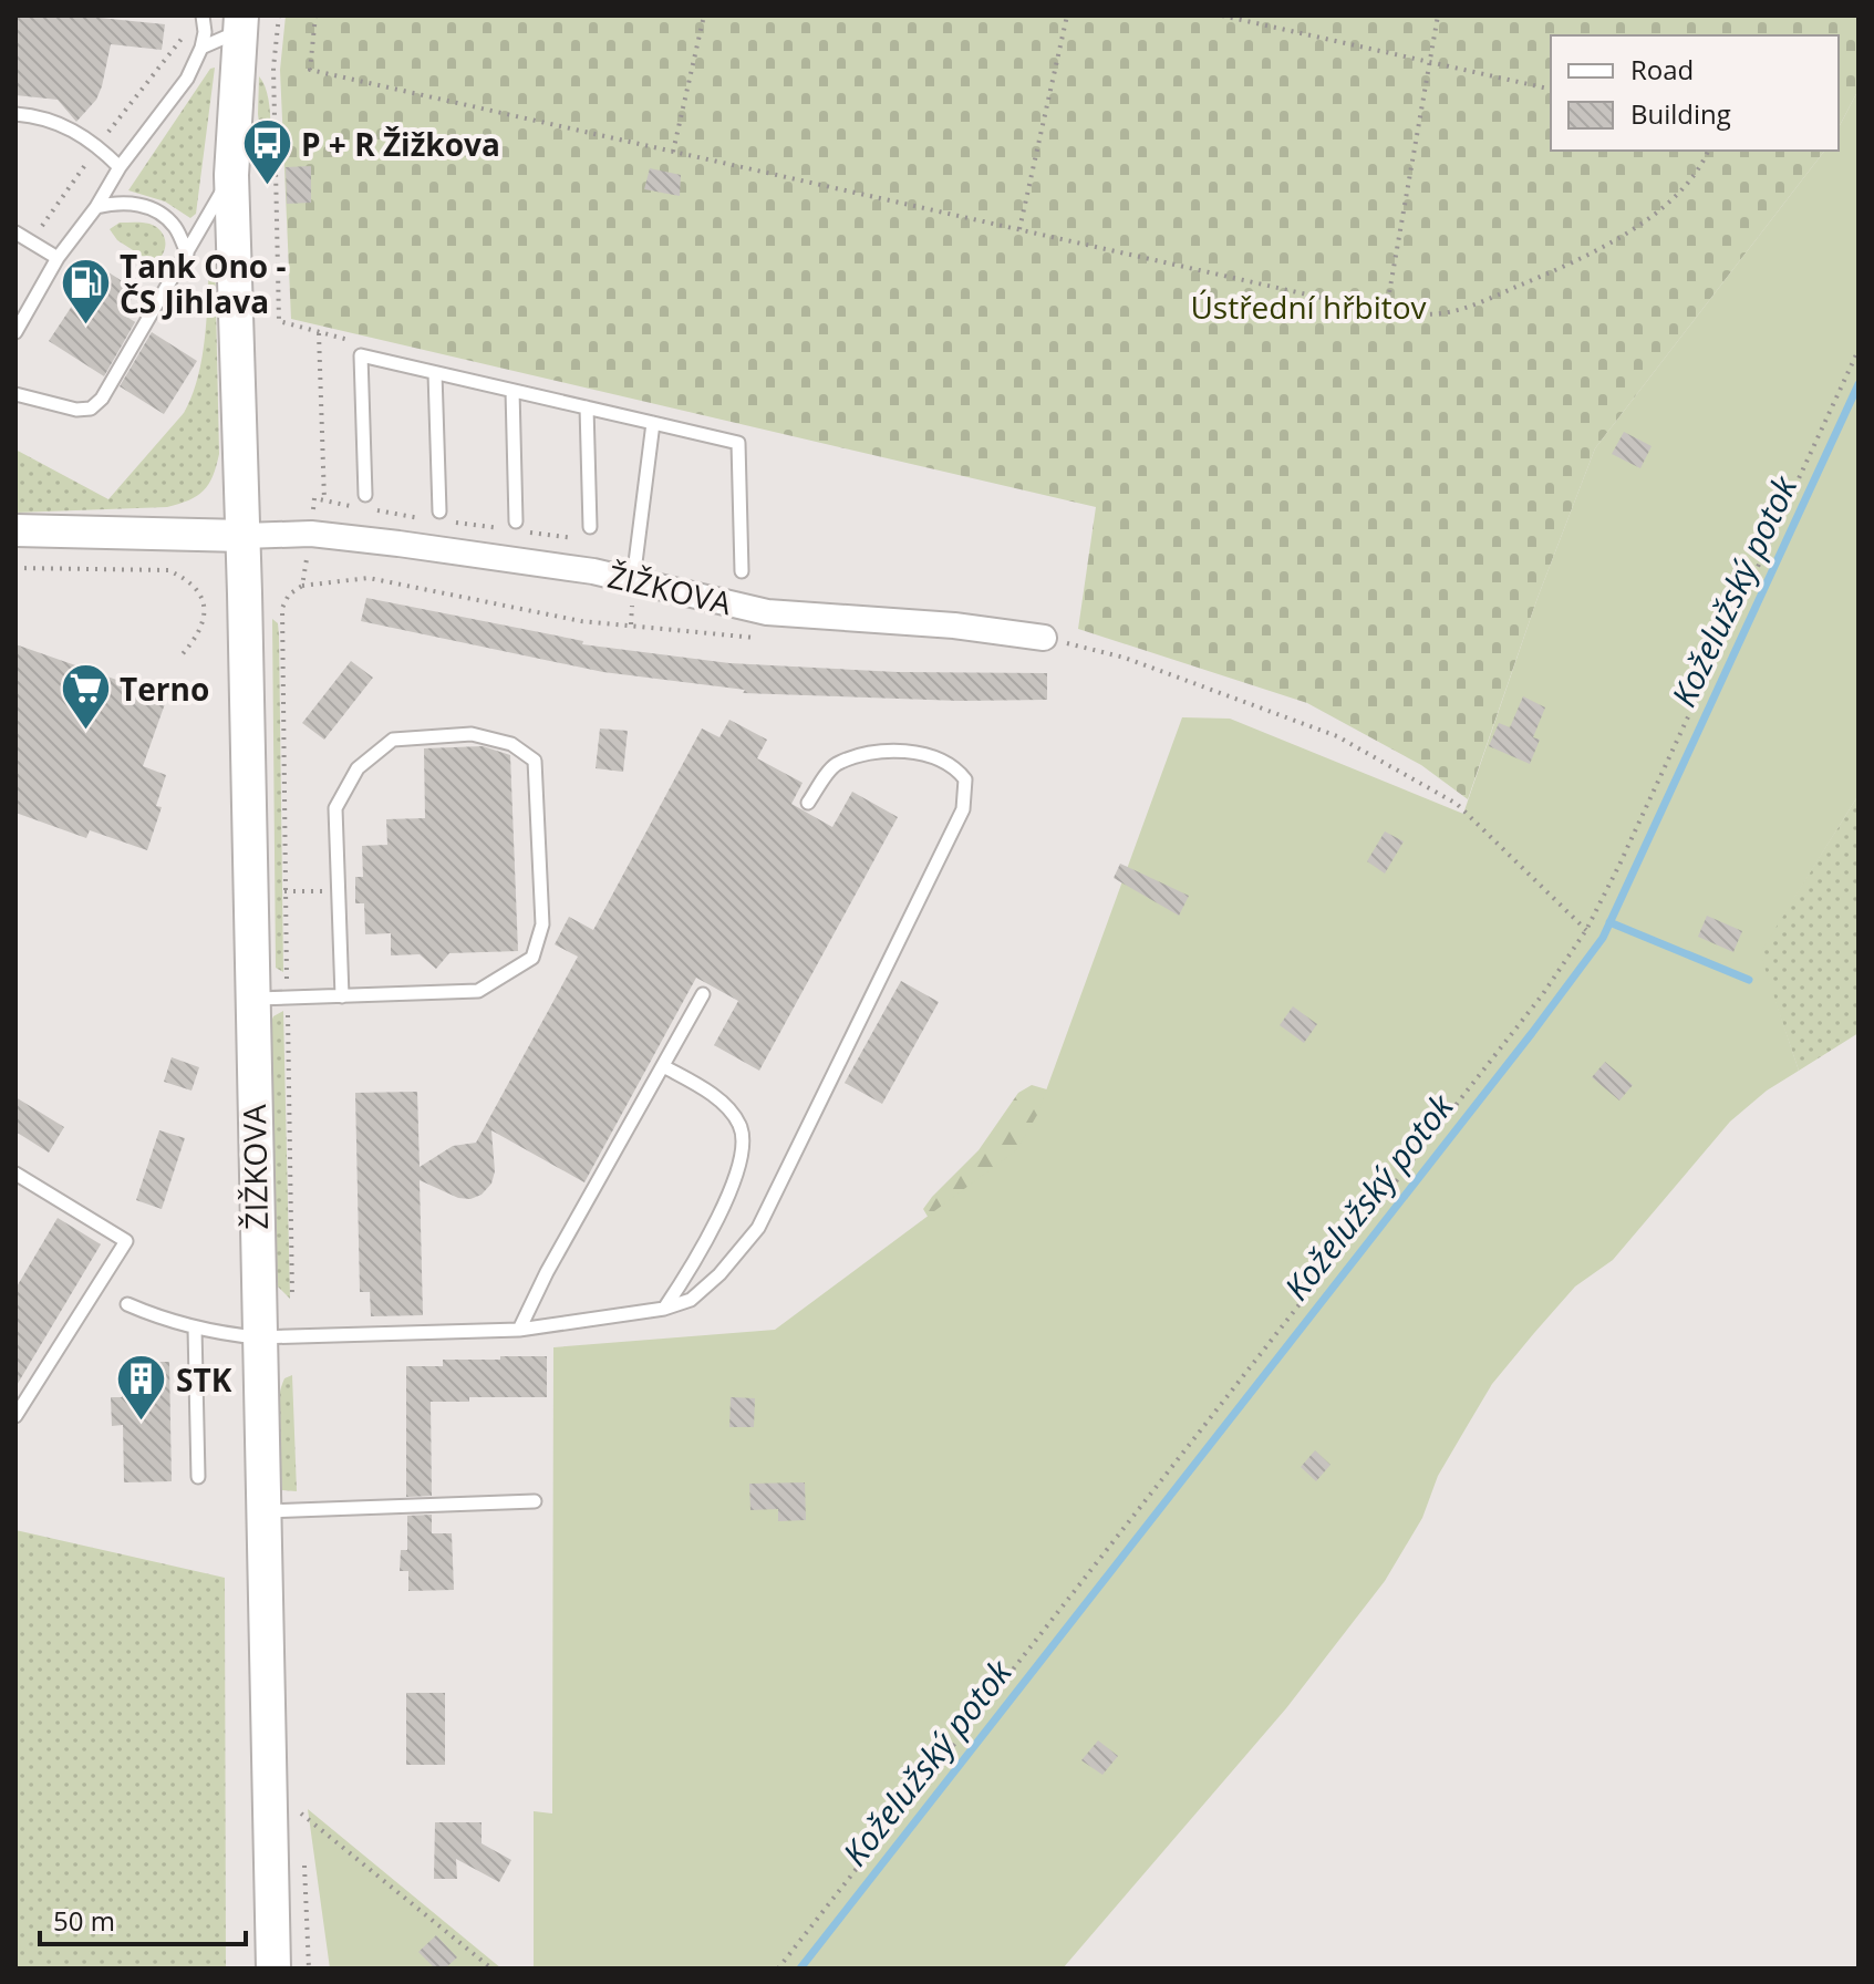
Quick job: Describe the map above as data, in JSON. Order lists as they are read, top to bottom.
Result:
{
  "streets": {
    "main road": ["ŽIŽKOVA"]
  },
  "water": ["Koželužský potok"],
  "parks": ["Ústřední hřbitov"],
  "places": {
    "bus stop": ["P + R Žižkova"],
    "fuel station": ["Tank Ono - ČS Jihlava"],
    "supermarket": ["Terno"],
    "building": ["STK"]
  },
  "legend": ["Road", "Building"],
  "scale_bar": "50 m"
}
